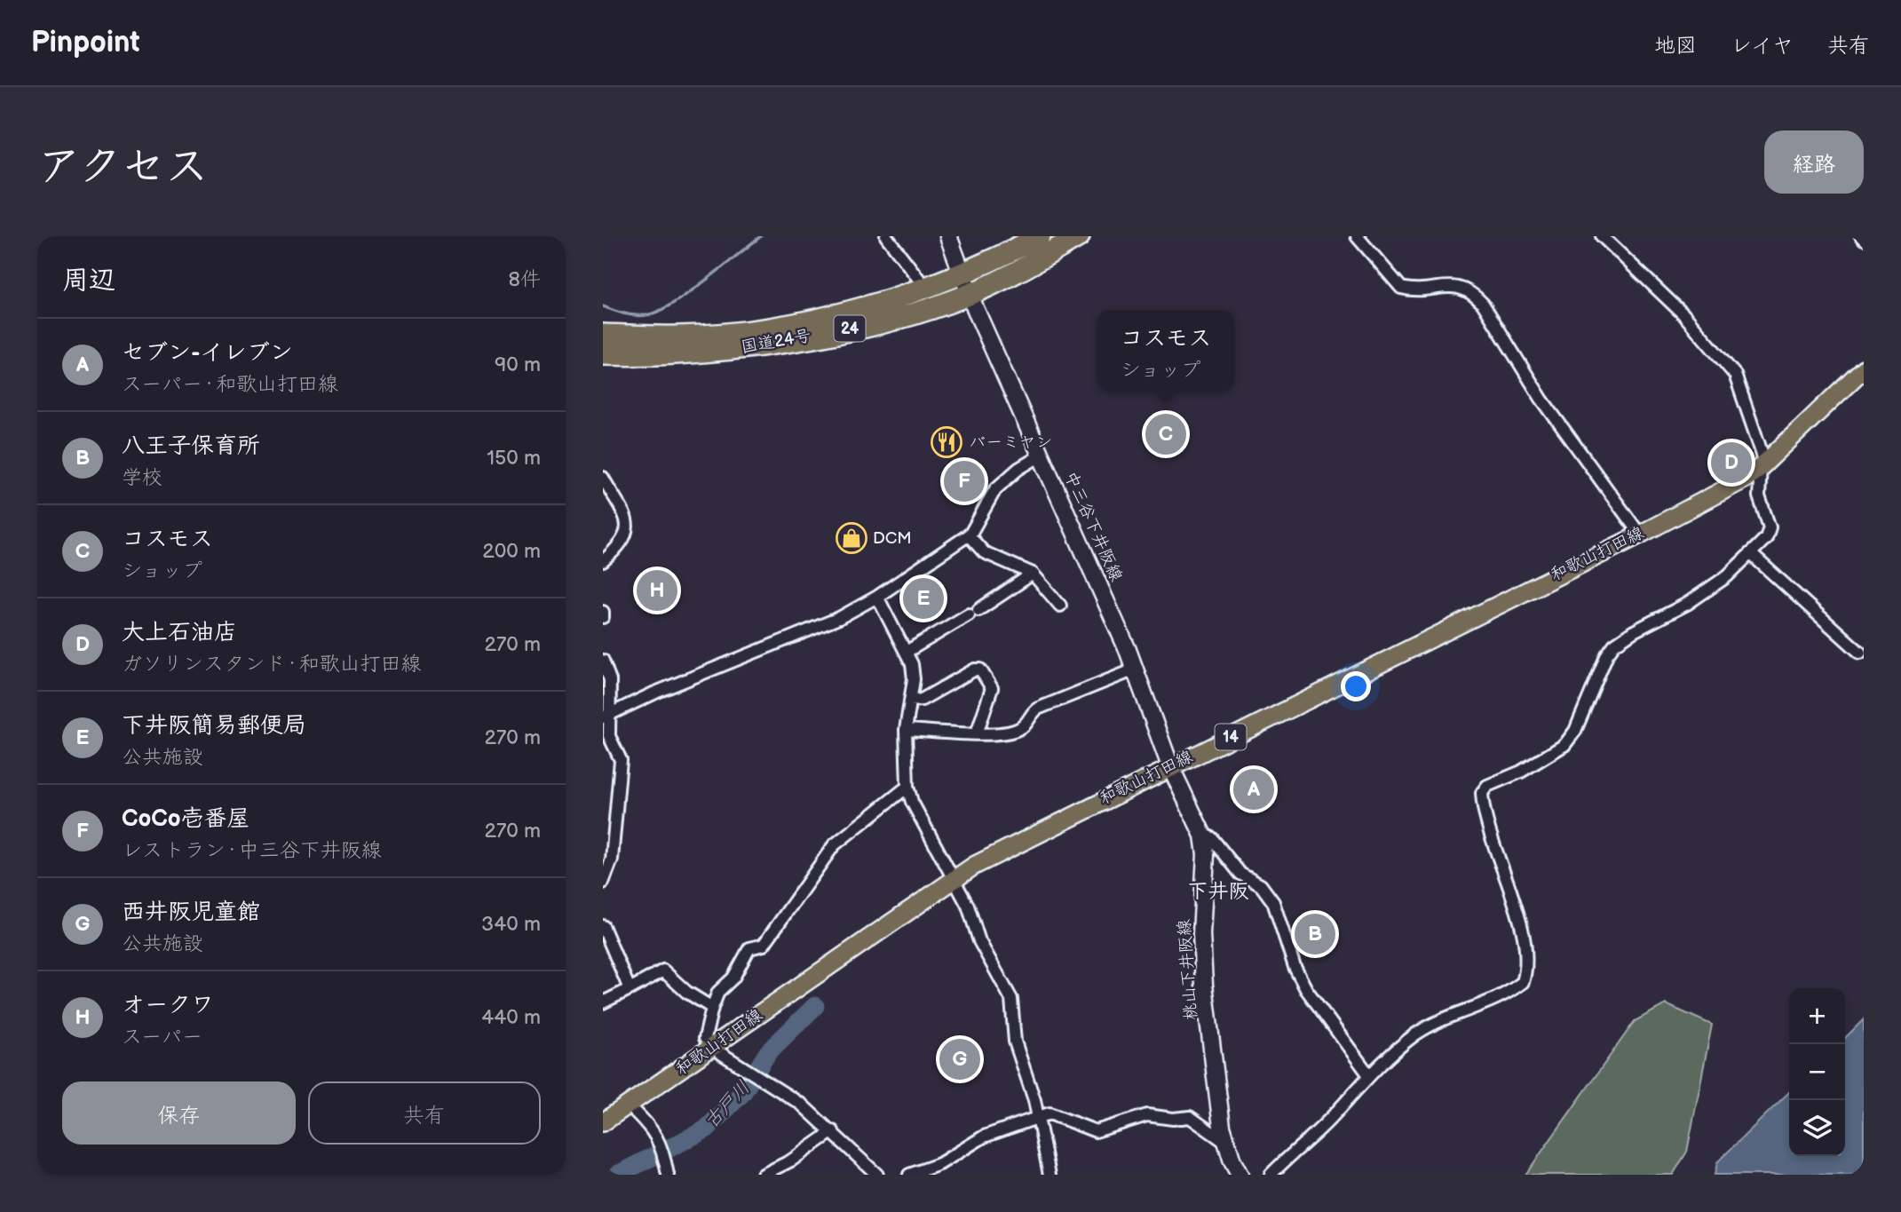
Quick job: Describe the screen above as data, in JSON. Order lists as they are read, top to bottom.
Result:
{
  "streets": {
    "highway": ["24", "国道24号"],
    "main road": [
      "中三谷下井阪線",
      "和歌山打田線",
      "14",
      "桃山下井阪線"
    ]
  },
  "crossings": [
    ["国道24号", "中三谷下井阪線"],
    ["中三谷下井阪線", "和歌山打田線"],
    ["中三谷下井阪線", "桃山下井阪線"],
    ["和歌山打田線", "桃山下井阪線"]
  ],
  "districts": ["下井阪"],
  "water": ["古戸川"],
  "places": {
    "restaurant": ["バーミヤン"],
    "shop": ["DCM"]
  },
  "page": {
    "header": "Pinpoint",
    "nav": ["地図", "レイヤ", "共有"],
    "title": "アクセス",
    "buttons": [
      "経路",
      ["保存", "共有"]
    ],
    "heading": ["周辺", "8件"],
    "popup": ["コスモス", "ショップ"],
    "list": [
      {
        "mark": "A",
        "name": "セブン-イレブン",
        "note": "スーパー · 和歌山打田線",
        "value": "90 m"
      },
      {
        "mark": "B",
        "name": "八王子保育所",
        "note": "学校",
        "value": "150 m"
      },
      {
        "mark": "C",
        "name": "コスモス",
        "note": "ショップ",
        "value": "200 m"
      },
      {
        "mark": "D",
        "name": "大上石油店",
        "note": "ガソリンスタンド · 和歌山打田線",
        "value": "270 m"
      },
      {
        "mark": "E",
        "name": "下井阪簡易郵便局",
        "note": "公共施設",
        "value": "270 m"
      },
      {
        "mark": "F",
        "name": "CoCo壱番屋",
        "note": "レストラン · 中三谷下井阪線",
        "value": "270 m"
      },
      {
        "mark": "G",
        "name": "西井阪児童館",
        "note": "公共施設",
        "value": "340 m"
      },
      {
        "mark": "H",
        "name": "オークワ",
        "note": "スーパー",
        "value": "440 m"
      }
    ],
    "pins": [
      "C",
      "D",
      "F",
      "H",
      "E",
      "A",
      "B",
      "G"
    ],
    "map_buttons": ["+", "−"]
  }
}
